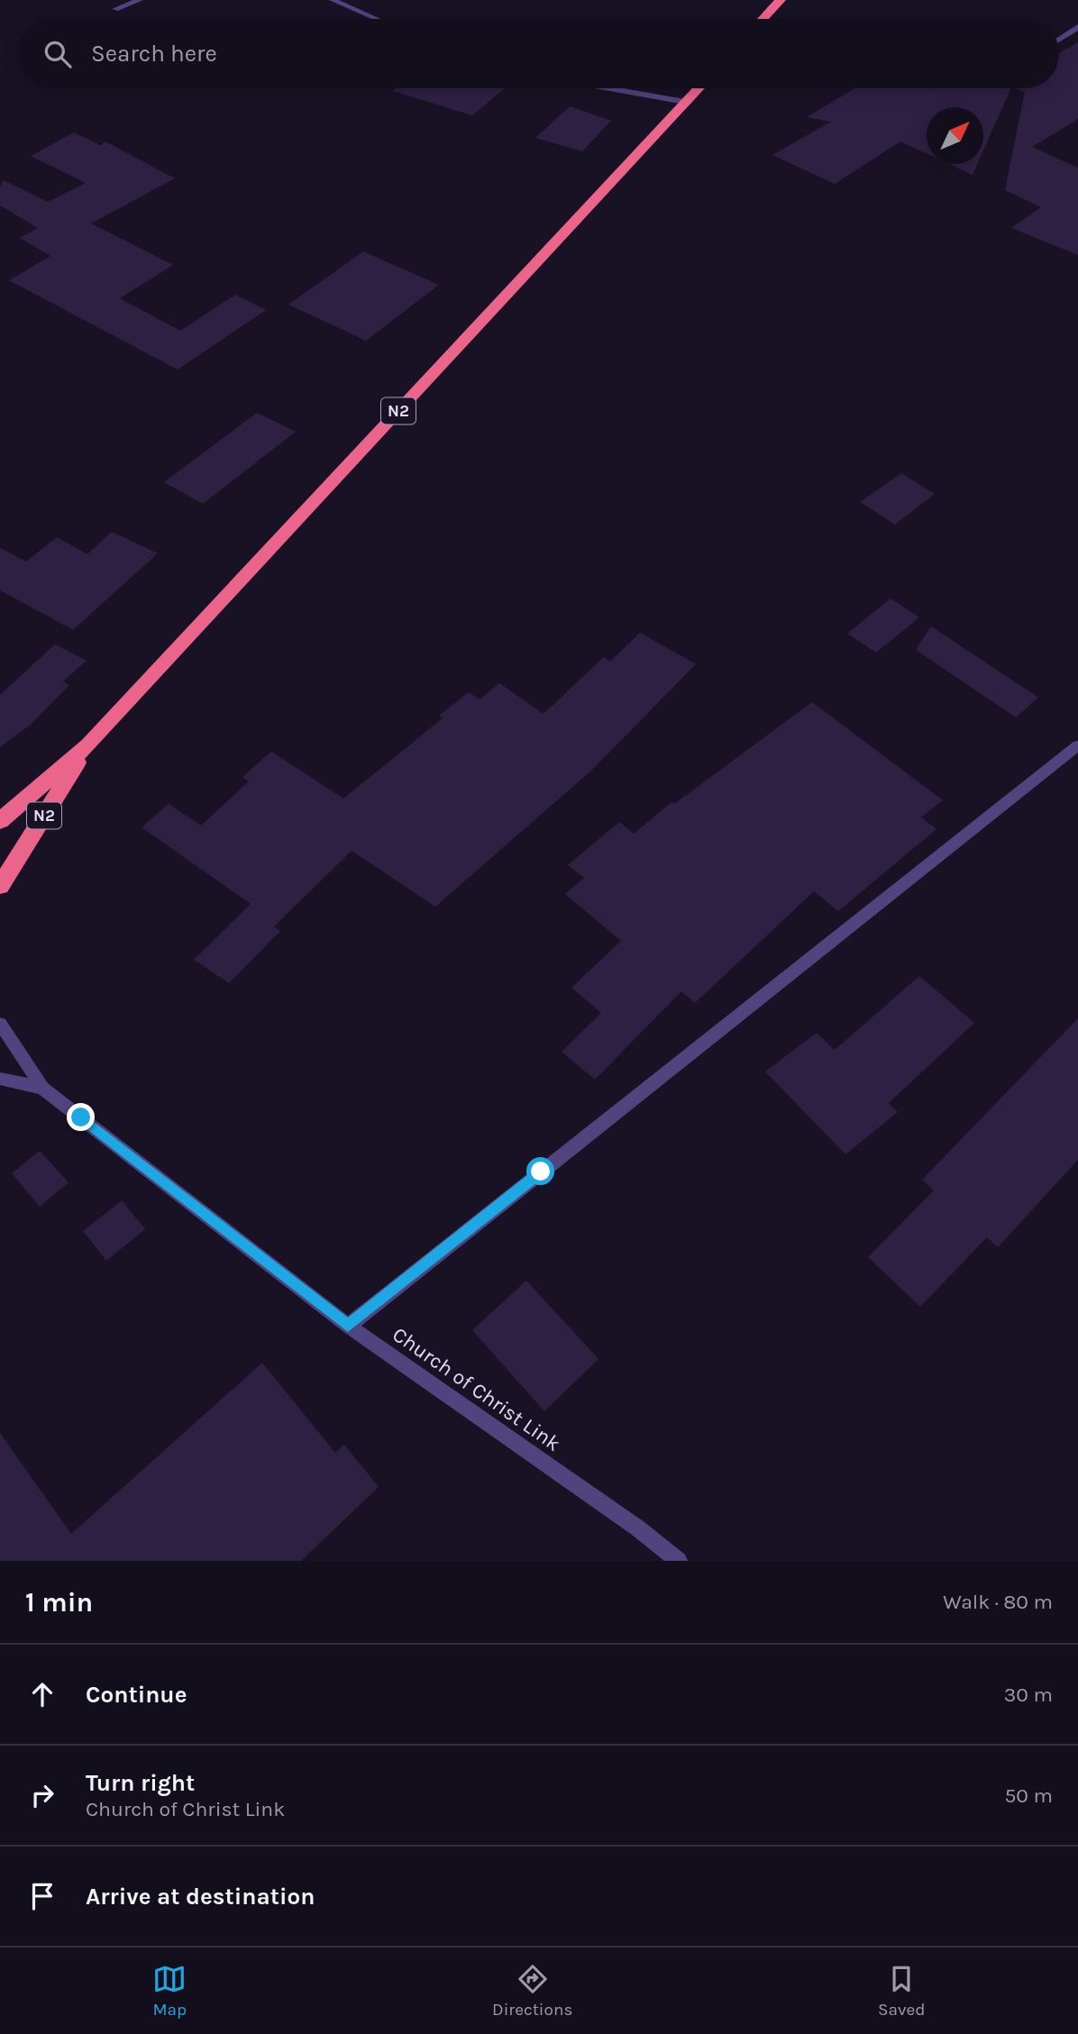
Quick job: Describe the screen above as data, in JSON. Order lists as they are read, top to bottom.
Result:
{
  "streets": {
    "highway": ["N2"],
    "street": ["Church of Christ Link"]
  },
  "north": "top right",
  "page": {
    "search": "Search here",
    "heading": ["1 min", "Walk · 80 m"],
    "list": [
      ["Continue", "30 m"],
      ["Turn right", "Church of Christ Link", "50 m"],
      "Arrive at destination"
    ],
    "nav": ["Map", "Directions", "Saved"]
  }
}
